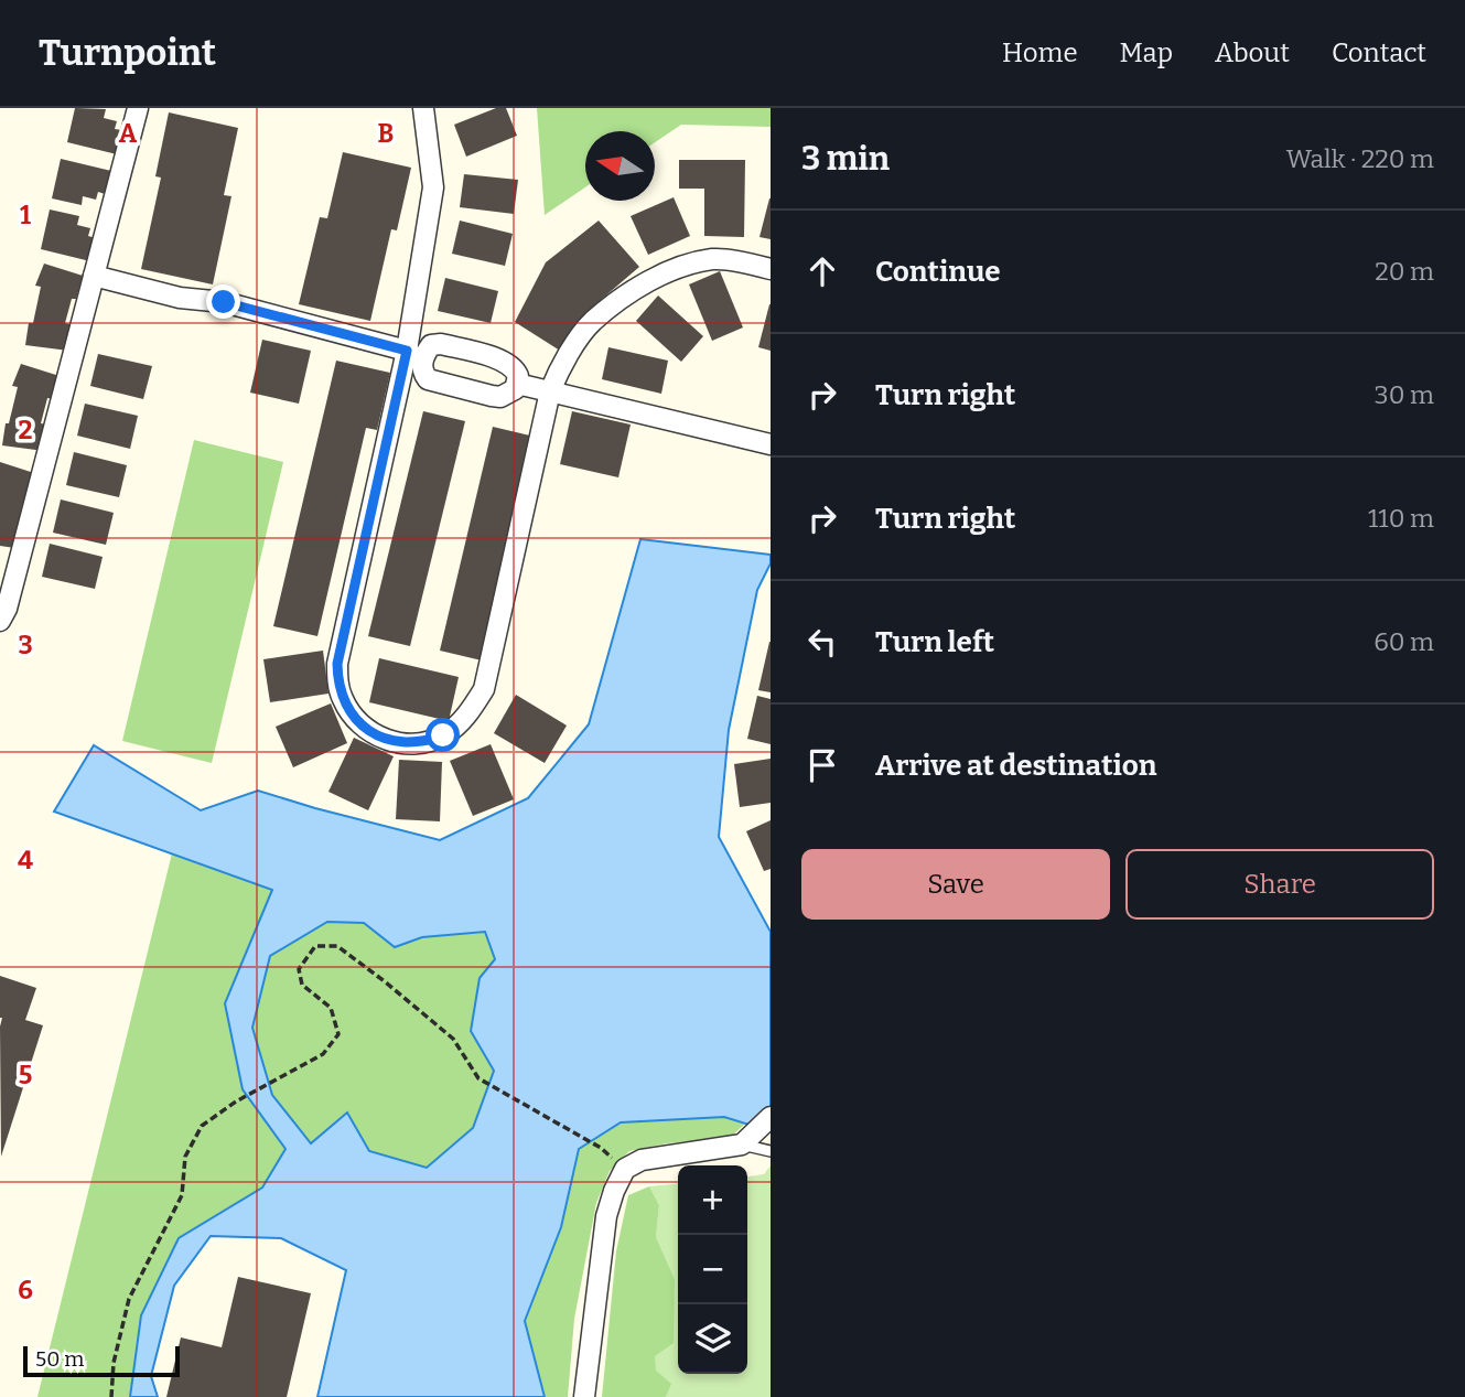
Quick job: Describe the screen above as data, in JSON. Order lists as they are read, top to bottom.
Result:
{
  "scale_bar": "50 m",
  "north": "left",
  "page": {
    "header": "Turnpoint",
    "nav": [
      "Home",
      "Map",
      "About",
      "Contact"
    ],
    "heading": ["3 min", "Walk · 220 m"],
    "list": [
      ["Continue", "20 m"],
      ["Turn right", "30 m"],
      ["Turn right", "110 m"],
      ["Turn left", "60 m"],
      "Arrive at destination"
    ],
    "buttons": ["Save", "Share"],
    "map_buttons": ["+", "−"],
    "scale": "50 m"
  },
  "grid": {
    "columns": ["A", "B"],
    "rows": [
      "1",
      "2",
      "3",
      "4",
      "5",
      "6"
    ]
  }
}
